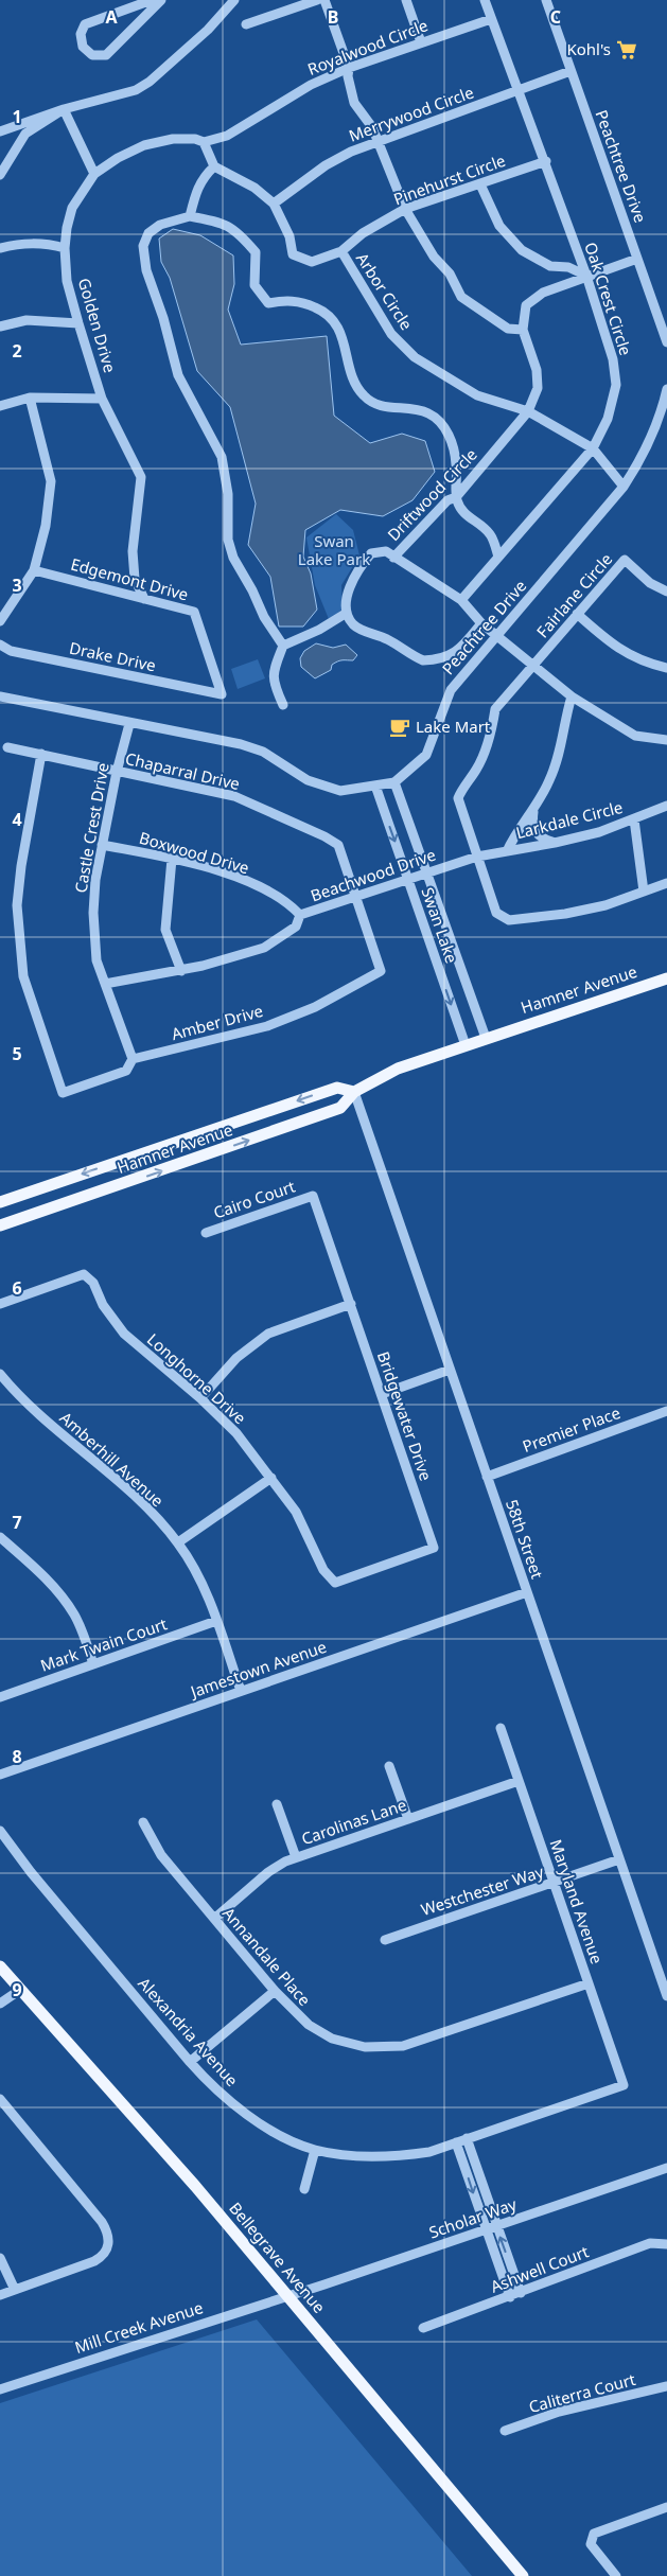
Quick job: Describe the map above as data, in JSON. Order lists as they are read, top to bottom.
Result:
{
  "streets": {
    "main road": ["Hamner Avenue", "Bellegrave Avenue"],
    "street": [
      "Royalwood Circle",
      "Merrywood Circle",
      "Peachtree Drive",
      "Pinehurst Circle",
      "Arbor Circle",
      "Oak Crest Circle",
      "Golden Drive",
      "Driftwood Circle",
      "Edgemont Drive",
      "Fairlane Circle",
      "Drake Drive",
      "Chaparral Drive",
      "Larkdale Circle",
      "Castle Crest Drive",
      "Boxwood Drive",
      "Beachwood Drive",
      "Swan Lake",
      "Amber Drive",
      "Cairo Court",
      "Longhorne Drive",
      "Bridgewater Drive",
      "Premier Place",
      "Amberhill Avenue",
      "58th Street",
      "Mark Twain Court",
      "Jamestown Avenue",
      "Carolinas Lane",
      "Westchester Way",
      "Maryland Avenue",
      "Annandale Place",
      "Alexandria Avenue",
      "Scholar Way",
      "Ashwell Court",
      "Mill Creek Avenue",
      "Caliterra Court"
    ]
  },
  "crossings": [
    ["Royalwood Circle", "Oak Crest Circle"],
    ["Royalwood Circle", "Golden Drive"],
    ["Merrywood Circle", "Peachtree Drive"],
    ["Merrywood Circle", "Arbor Circle"],
    ["Merrywood Circle", "Oak Crest Circle"],
    ["Peachtree Drive", "Arbor Circle"],
    ["Peachtree Drive", "Driftwood Circle"],
    ["Peachtree Drive", "Castle Crest Drive"],
    ["Peachtree Drive", "Swan Lake"],
    ["Pinehurst Circle", "Arbor Circle"],
    ["Pinehurst Circle", "Oak Crest Circle"],
    ["Arbor Circle", "Oak Crest Circle"],
    ["Arbor Circle", "Driftwood Circle"],
    ["Oak Crest Circle", "Driftwood Circle"],
    ["Golden Drive", "Edgemont Drive"],
    ["Edgemont Drive", "Drake Drive"],
    ["Fairlane Circle", "Larkdale Circle"],
    ["Fairlane Circle", "Beachwood Drive"],
    ["Chaparral Drive", "Castle Crest Drive"],
    ["Chaparral Drive", "Beachwood Drive"],
    ["Chaparral Drive", "Amber Drive"],
    ["Larkdale Circle", "Beachwood Drive"],
    ["Castle Crest Drive", "Boxwood Drive"],
    ["Castle Crest Drive", "Beachwood Drive"],
    ["Castle Crest Drive", "Amber Drive"],
    ["Boxwood Drive", "Beachwood Drive"],
    ["Beachwood Drive", "Swan Lake"],
    ["Swan Lake", "Hamner Avenue"],
    ["Hamner Avenue", "58th Street"],
    ["Cairo Court", "Bridgewater Drive"],
    ["Longhorne Drive", "Bridgewater Drive"],
    ["Premier Place", "58th Street"],
    ["Amberhill Avenue", "Mark Twain Court"],
    ["Amberhill Avenue", "Jamestown Avenue"],
    ["58th Street", "Jamestown Avenue"],
    ["58th Street", "Westchester Way"],
    ["Carolinas Lane", "Maryland Avenue"],
    ["Carolinas Lane", "Annandale Place"],
    ["Westchester Way", "Maryland Avenue"],
    ["Maryland Avenue", "Annandale Place"],
    ["Maryland Avenue", "Alexandria Avenue"],
    ["Scholar Way", "Bellegrave Avenue"],
    ["Scholar Way", "Mill Creek Avenue"],
    ["Bellegrave Avenue", "Mill Creek Avenue"]
  ],
  "parks": ["Swan Lake Park"],
  "places": {
    "supermarket": ["Kohl's"],
    "cafe": ["Lake Mart"]
  },
  "grid": {
    "columns": ["A", "B", "C"],
    "rows": [
      "1",
      "2",
      "3",
      "4",
      "5",
      "6",
      "7",
      "8",
      "9"
    ]
  }
}
